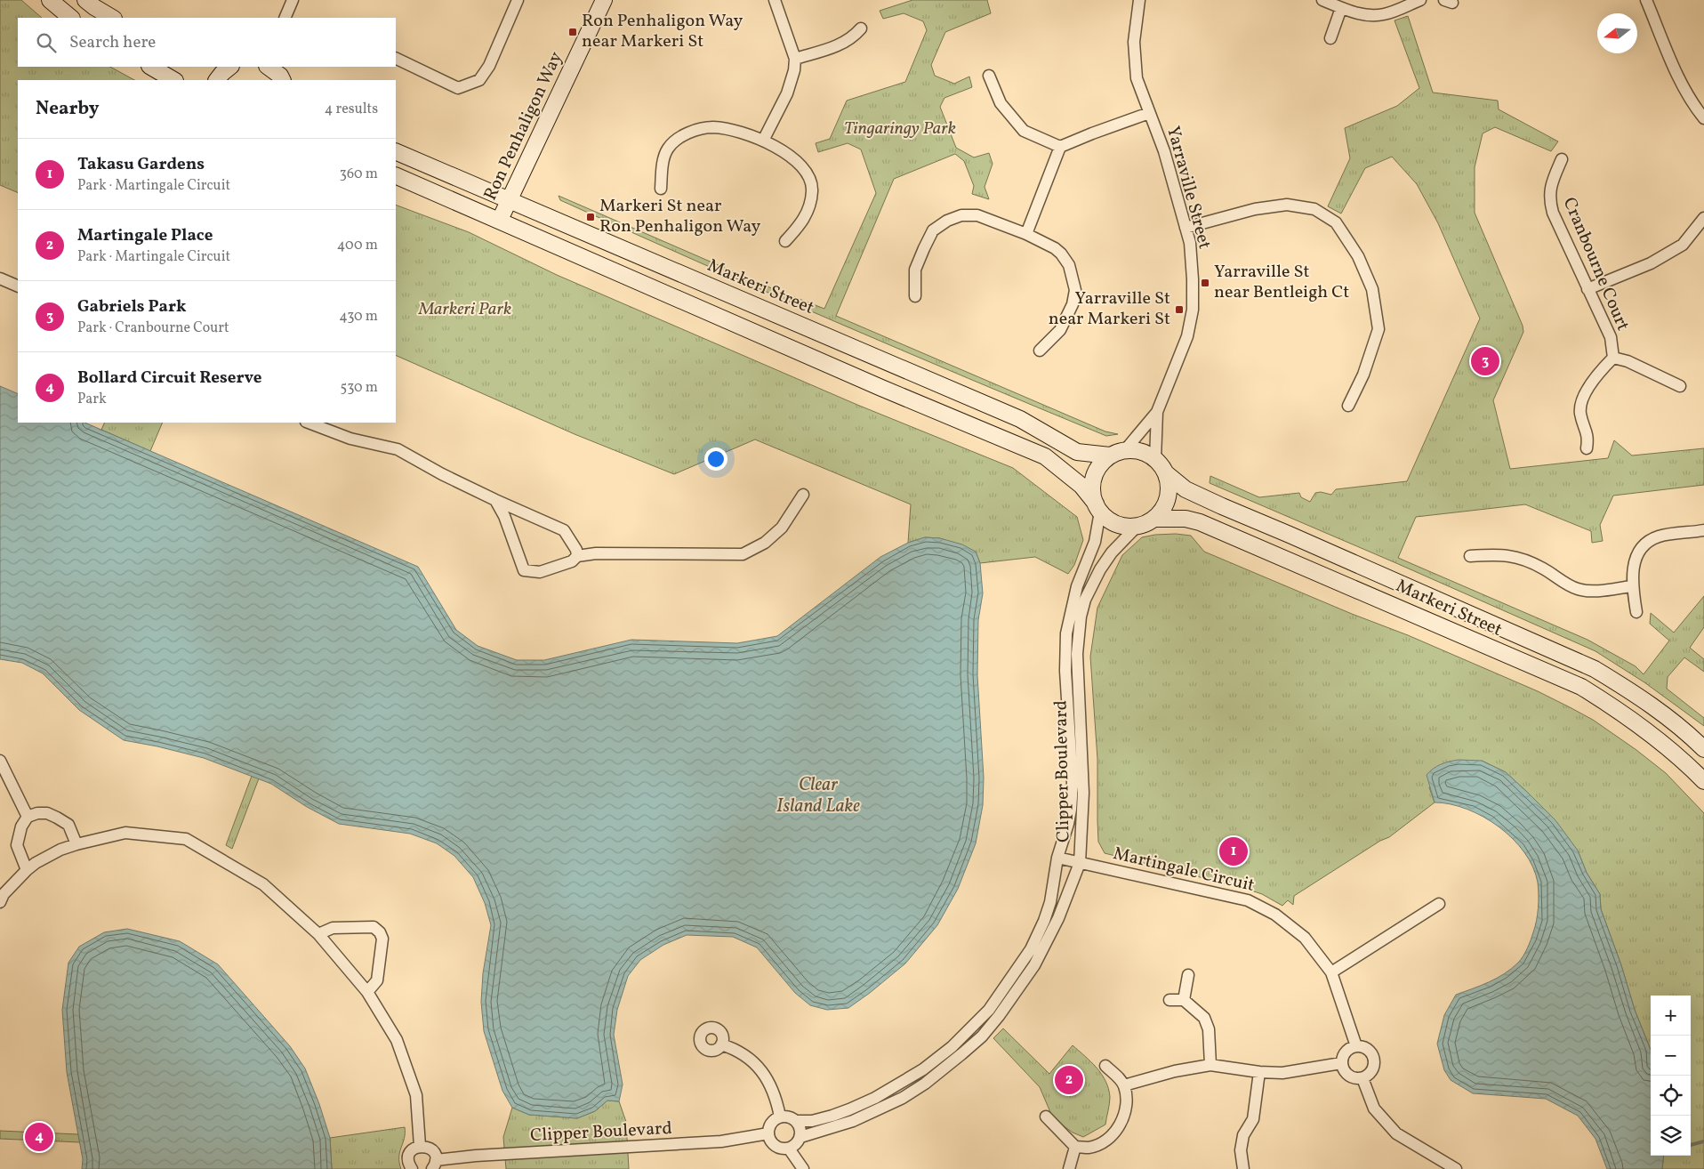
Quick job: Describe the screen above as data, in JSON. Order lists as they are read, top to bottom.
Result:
{
  "streets": {
    "main road": ["Ron Penhaligon Way", "Markeri Street"],
    "street": [
      "Yarraville Street",
      "Cranbourne Court",
      "Clipper Boulevard",
      "Martingale Circuit"
    ]
  },
  "crossings": [
    ["Ron Penhaligon Way", "Markeri Street"],
    ["Yarraville Street", "Markeri Street"],
    ["Yarraville Street", "Clipper Boulevard"],
    ["Markeri Street", "Clipper Boulevard"],
    ["Clipper Boulevard", "Martingale Circuit"]
  ],
  "water": ["Clear Island Lake"],
  "parks": ["Tingaringy Park", "Markeri Park"],
  "places": {
    "transit": [
      "Ron Penhaligon Way near Markeri St",
      "Markeri St near Ron Penhaligon Way",
      "Yarraville St near Bentleigh Ct",
      "Yarraville St near Markeri St"
    ]
  },
  "north": "left",
  "page": {
    "search": "Search here",
    "heading": ["Nearby", "4 results"],
    "list": [
      {
        "mark": "1",
        "name": "Takasu Gardens",
        "note": "Park · Martingale Circuit",
        "value": "360 m"
      },
      {
        "mark": "2",
        "name": "Martingale Place",
        "note": "Park · Martingale Circuit",
        "value": "400 m"
      },
      {
        "mark": "3",
        "name": "Gabriels Park",
        "note": "Park · Cranbourne Court",
        "value": "430 m"
      },
      {
        "mark": "4",
        "name": "Bollard Circuit Reserve",
        "note": "Park",
        "value": "530 m"
      }
    ],
    "pins": [
      "3",
      "1",
      "2",
      "4"
    ],
    "map_buttons": ["+", "−"]
  }
}
